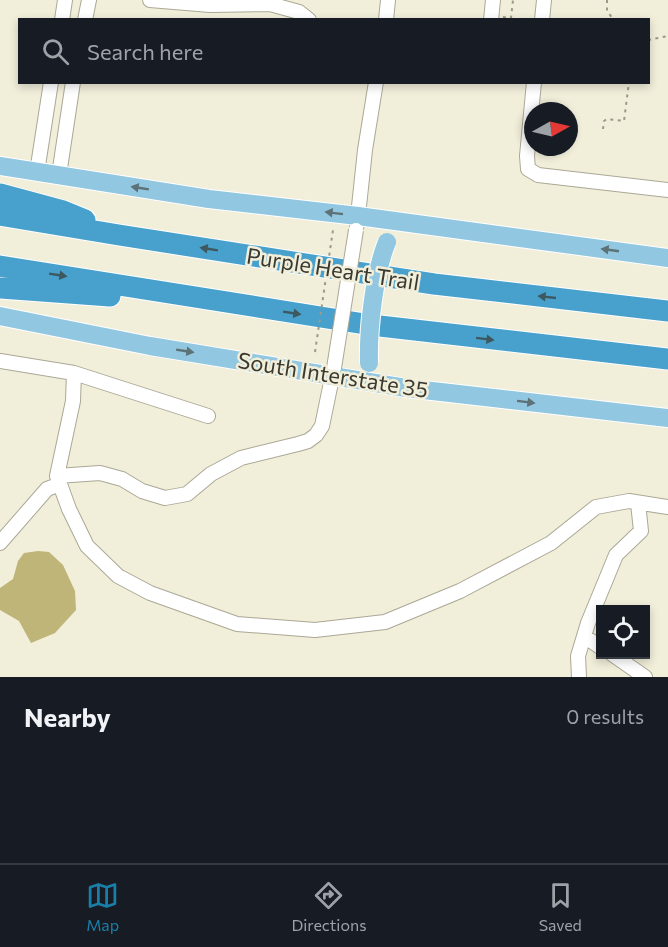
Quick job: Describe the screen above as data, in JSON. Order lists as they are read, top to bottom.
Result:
{
  "streets": {
    "highway": ["Purple Heart Trail"],
    "main road": ["South Interstate 35"]
  },
  "north": "right",
  "page": {
    "search": "Search here",
    "heading": ["Nearby", "0 results"],
    "nav": ["Map", "Directions", "Saved"]
  }
}
